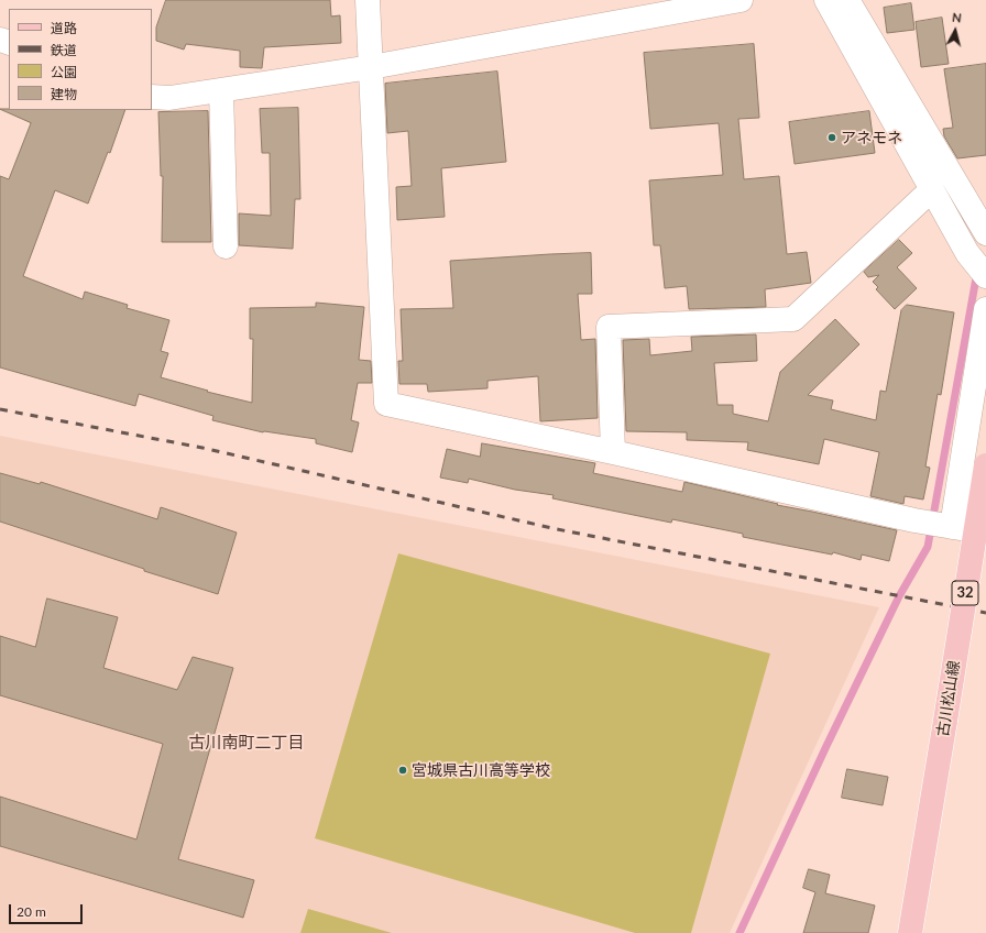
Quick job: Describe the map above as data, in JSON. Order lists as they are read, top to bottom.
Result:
{
  "streets": {
    "main road": ["32", "古川松山線"]
  },
  "districts": ["古川南町二丁目"],
  "places": ["アネモネ", "宮城県古川高等学校"],
  "legend": [
    "道路",
    "鉄道",
    "公園",
    "建物"
  ],
  "scale_bar": "20 m",
  "north": "top"
}
